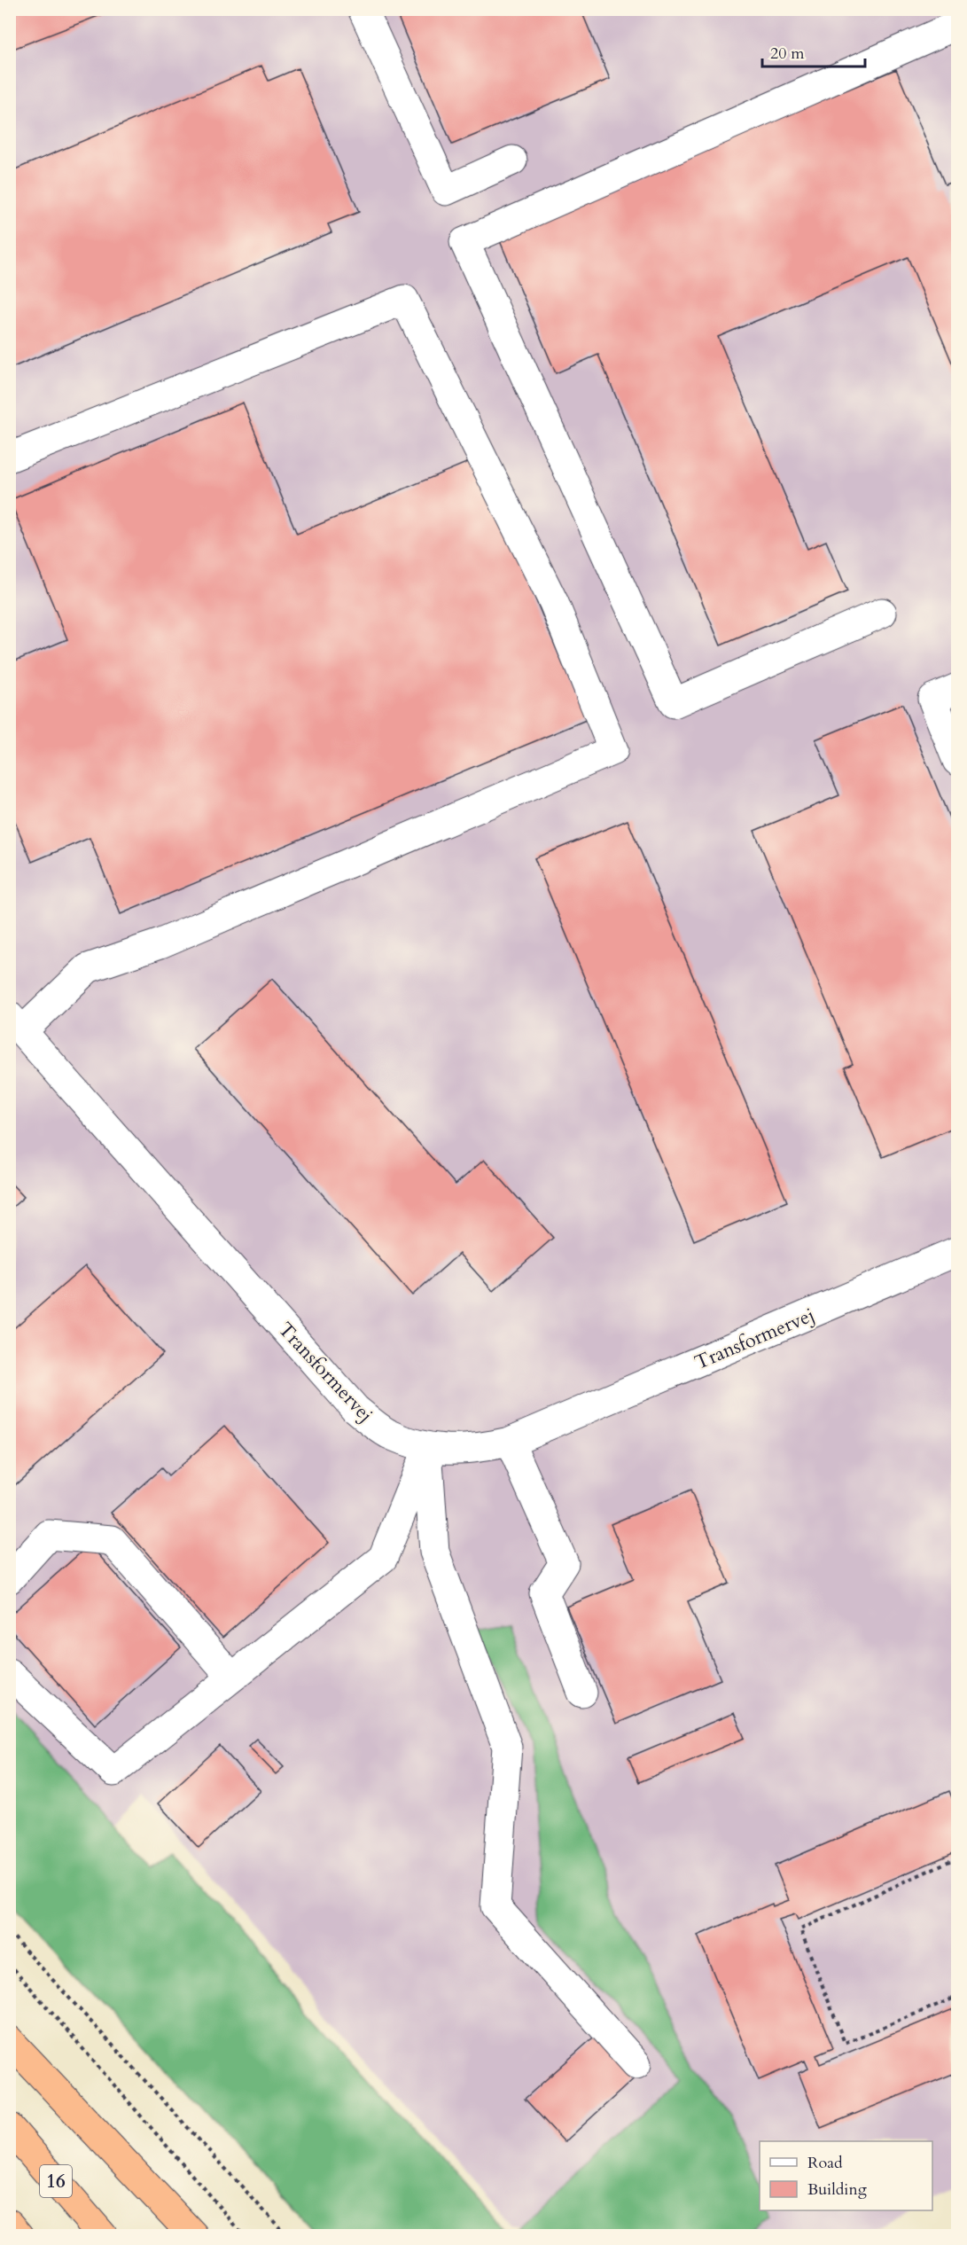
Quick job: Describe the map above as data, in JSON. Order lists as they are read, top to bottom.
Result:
{
  "streets": {
    "highway": ["16"],
    "street": ["Transformervej"]
  },
  "legend": ["Road", "Building"],
  "scale_bar": "20 m"
}
